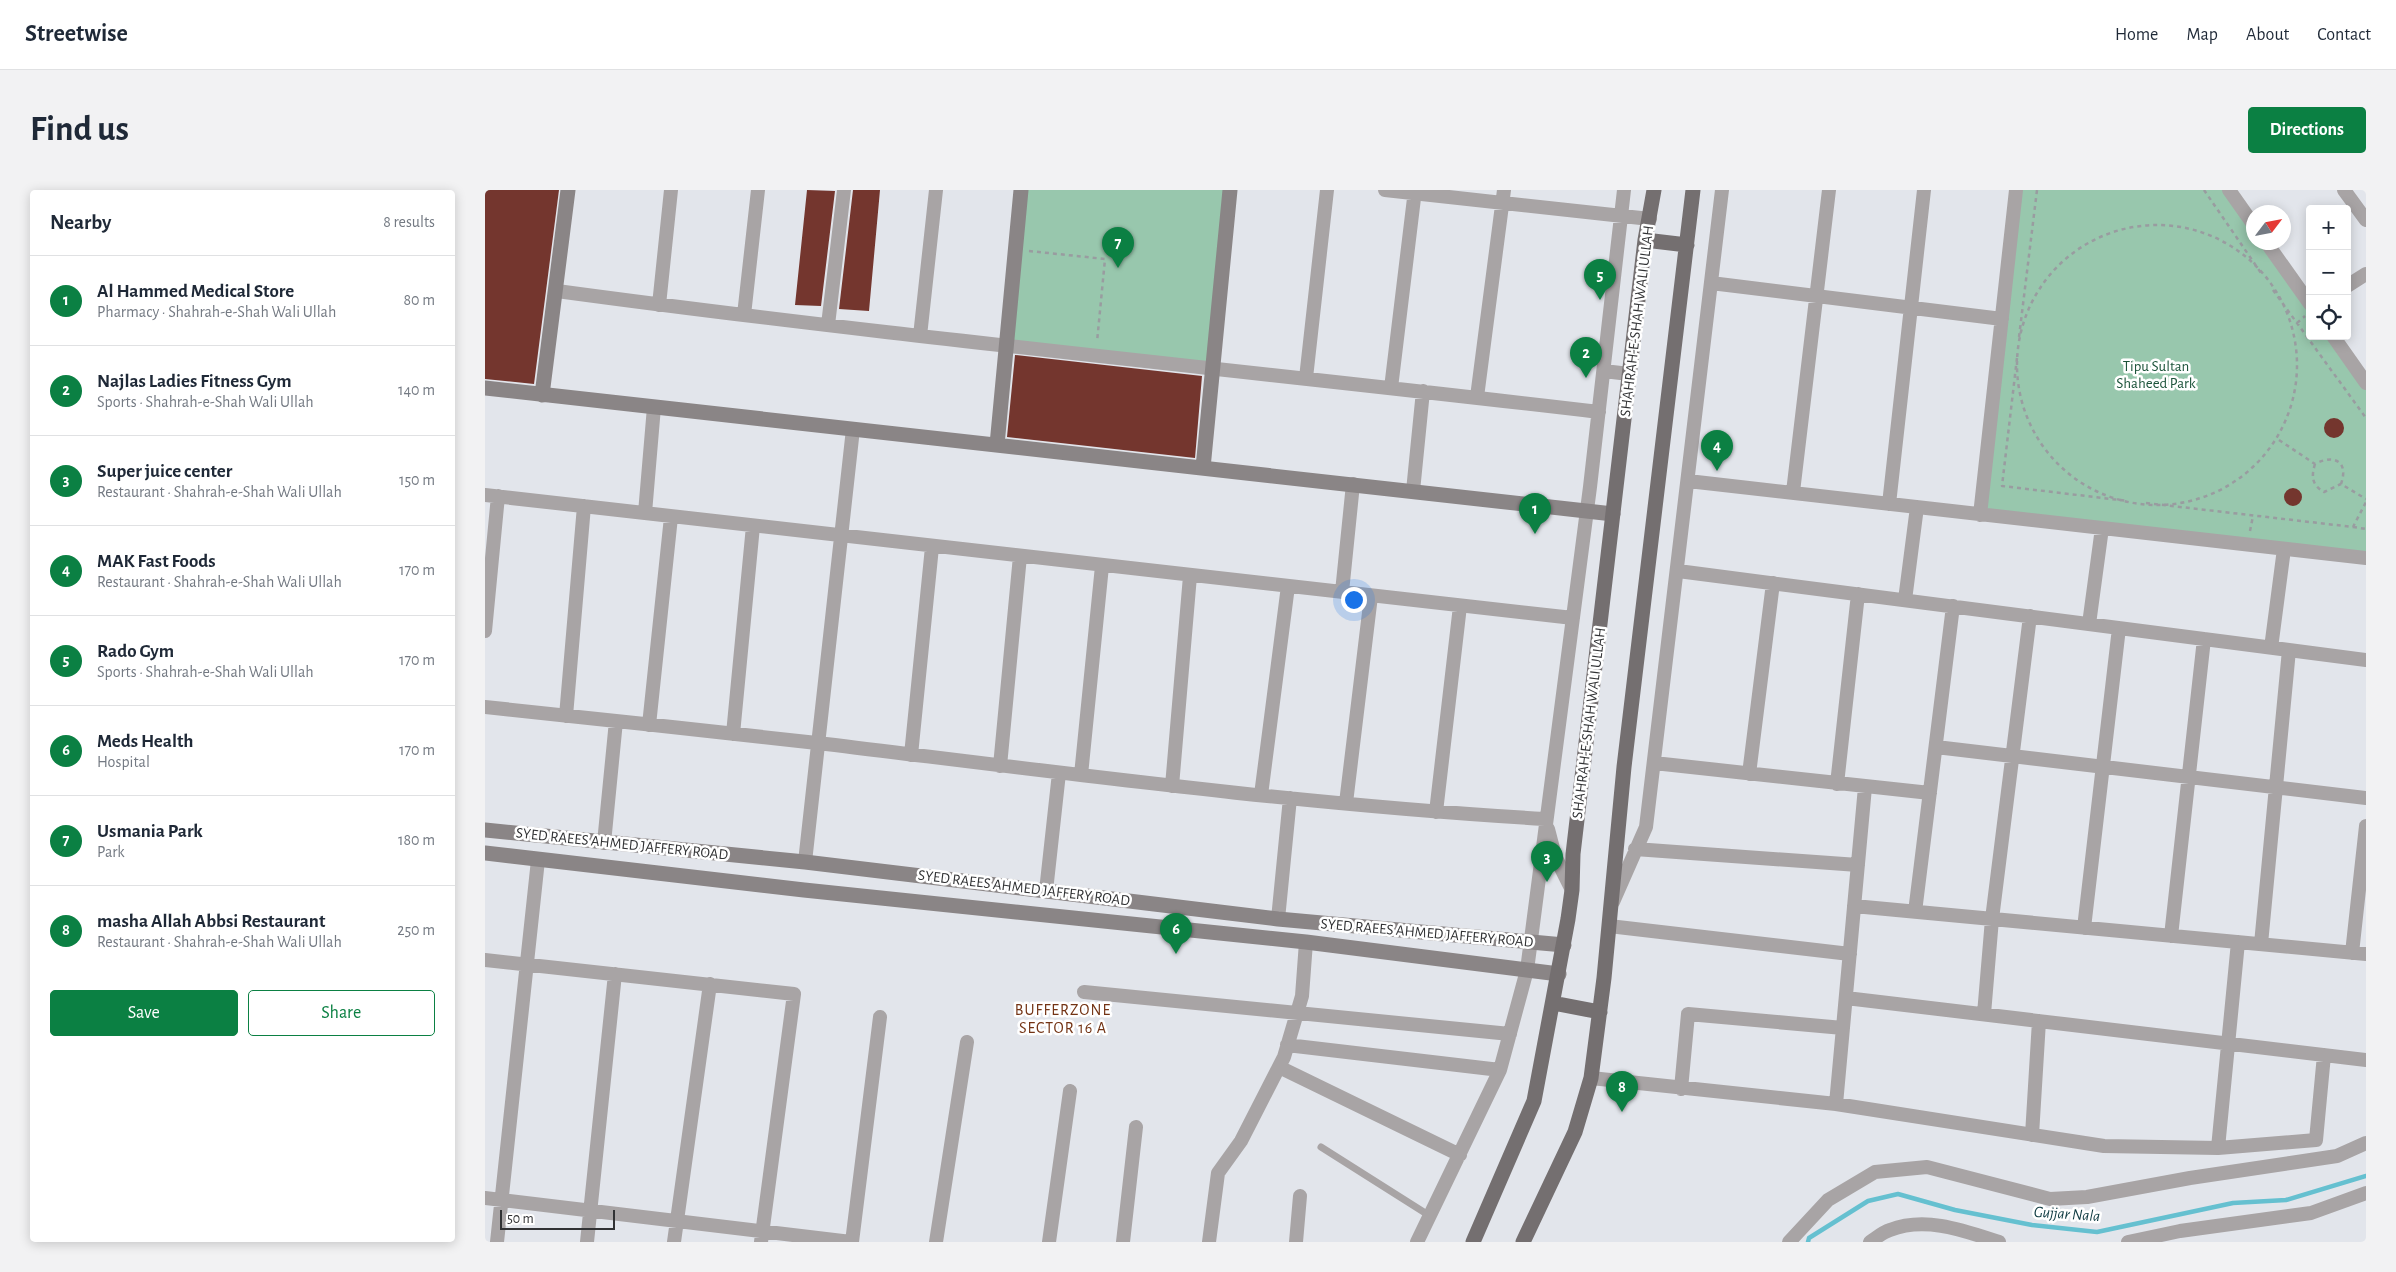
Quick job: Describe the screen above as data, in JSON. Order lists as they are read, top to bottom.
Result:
{
  "streets": {
    "main road": ["SHAHRAH-E-SHAH WALI ULLAH", "SYED RAEES AHMED JAFFERY ROAD"]
  },
  "crossings": [
    ["SHAHRAH-E-SHAH WALI ULLAH", "SYED RAEES AHMED JAFFERY ROAD"]
  ],
  "districts": ["BUFFERZONE SECTOR 16 A"],
  "water": ["Gujjar Nala"],
  "parks": ["Tipu Sultan Shaheed Park"],
  "scale_bar": "50 m",
  "north": "top right",
  "page": {
    "header": "Streetwise",
    "nav": [
      "Home",
      "Map",
      "About",
      "Contact"
    ],
    "buttons": [
      "Directions",
      ["Save", "Share"]
    ],
    "title": "Find us",
    "heading": ["Nearby", "8 results"],
    "map_buttons": ["+", "−"],
    "pins": [
      "7",
      "5",
      "2",
      "4",
      "1",
      "3",
      "6",
      "8"
    ],
    "list": [
      {
        "mark": "1",
        "name": "Al Hammed Medical Store",
        "note": "Pharmacy · Shahrah-e-Shah Wali Ullah",
        "value": "80 m"
      },
      {
        "mark": "2",
        "name": "Najlas Ladies Fitness Gym",
        "note": "Sports · Shahrah-e-Shah Wali Ullah",
        "value": "140 m"
      },
      {
        "mark": "3",
        "name": "Super juice center",
        "note": "Restaurant · Shahrah-e-Shah Wali Ullah",
        "value": "150 m"
      },
      {
        "mark": "4",
        "name": "MAK Fast Foods",
        "note": "Restaurant · Shahrah-e-Shah Wali Ullah",
        "value": "170 m"
      },
      {
        "mark": "5",
        "name": "Rado Gym",
        "note": "Sports · Shahrah-e-Shah Wali Ullah",
        "value": "170 m"
      },
      {
        "mark": "6",
        "name": "Meds Health",
        "note": "Hospital",
        "value": "170 m"
      },
      {
        "mark": "7",
        "name": "Usmania Park",
        "note": "Park",
        "value": "180 m"
      },
      {
        "mark": "8",
        "name": "masha Allah Abbsi Restaurant",
        "note": "Restaurant · Shahrah-e-Shah Wali Ullah",
        "value": "250 m"
      }
    ],
    "scale": "50 m"
  }
}
